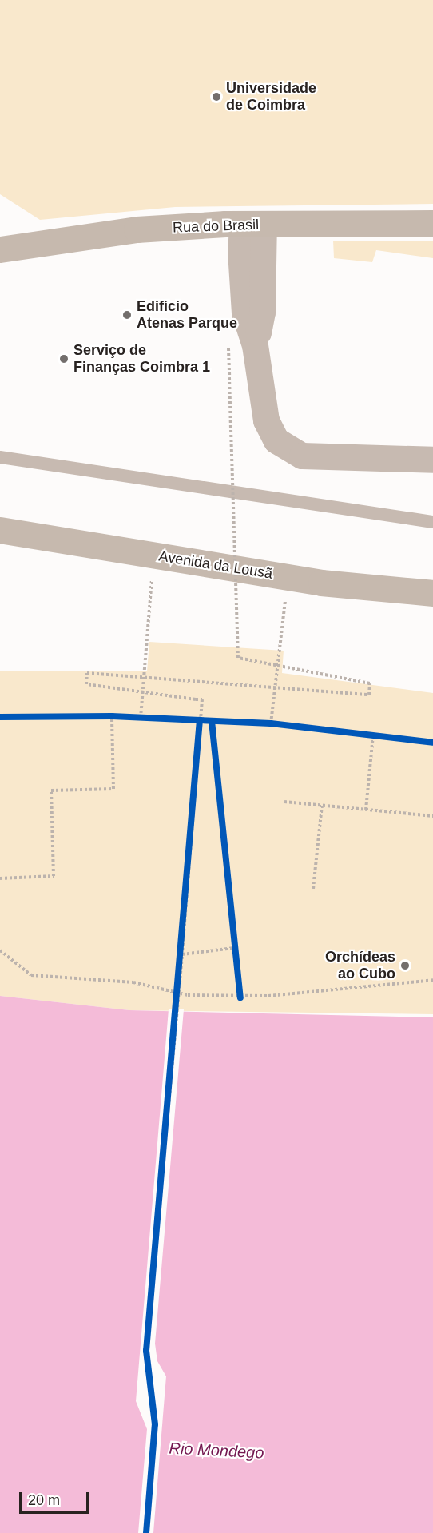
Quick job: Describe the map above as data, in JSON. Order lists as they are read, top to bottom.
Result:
{
  "streets": {
    "main road": ["Rua do Brasil", "Avenida da Lousã"]
  },
  "water": ["Rio Mondego"],
  "places": [
    "Universidade de Coimbra",
    "Edifício Atenas Parque",
    "Serviço de Finanças Coimbra 1",
    "Orchídeas ao Cubo"
  ],
  "scale_bar": "20 m"
}
